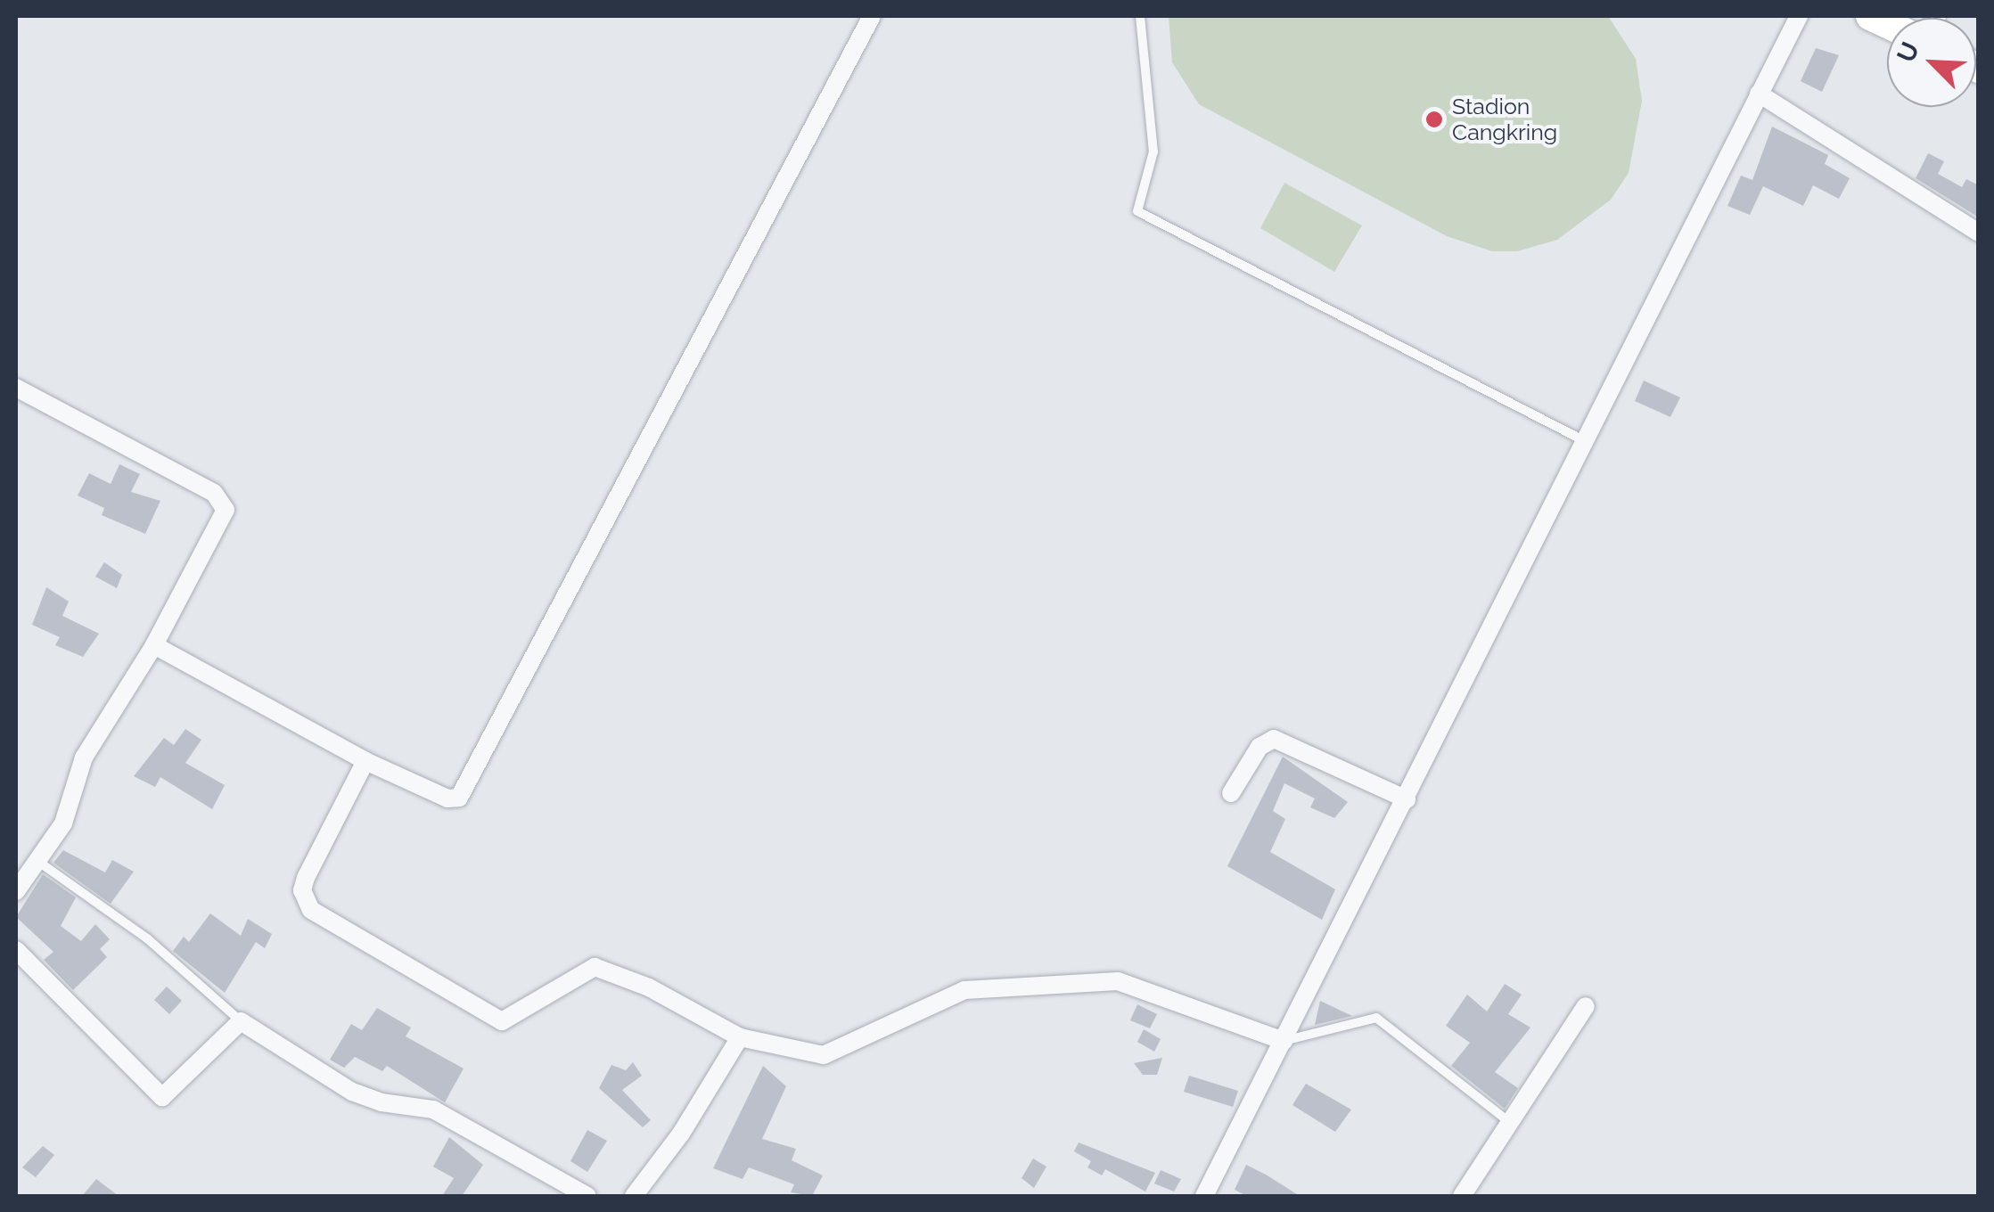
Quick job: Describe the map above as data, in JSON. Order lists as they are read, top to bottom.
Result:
{
  "places": ["Stadion Cangkring"],
  "north": "top left"
}
